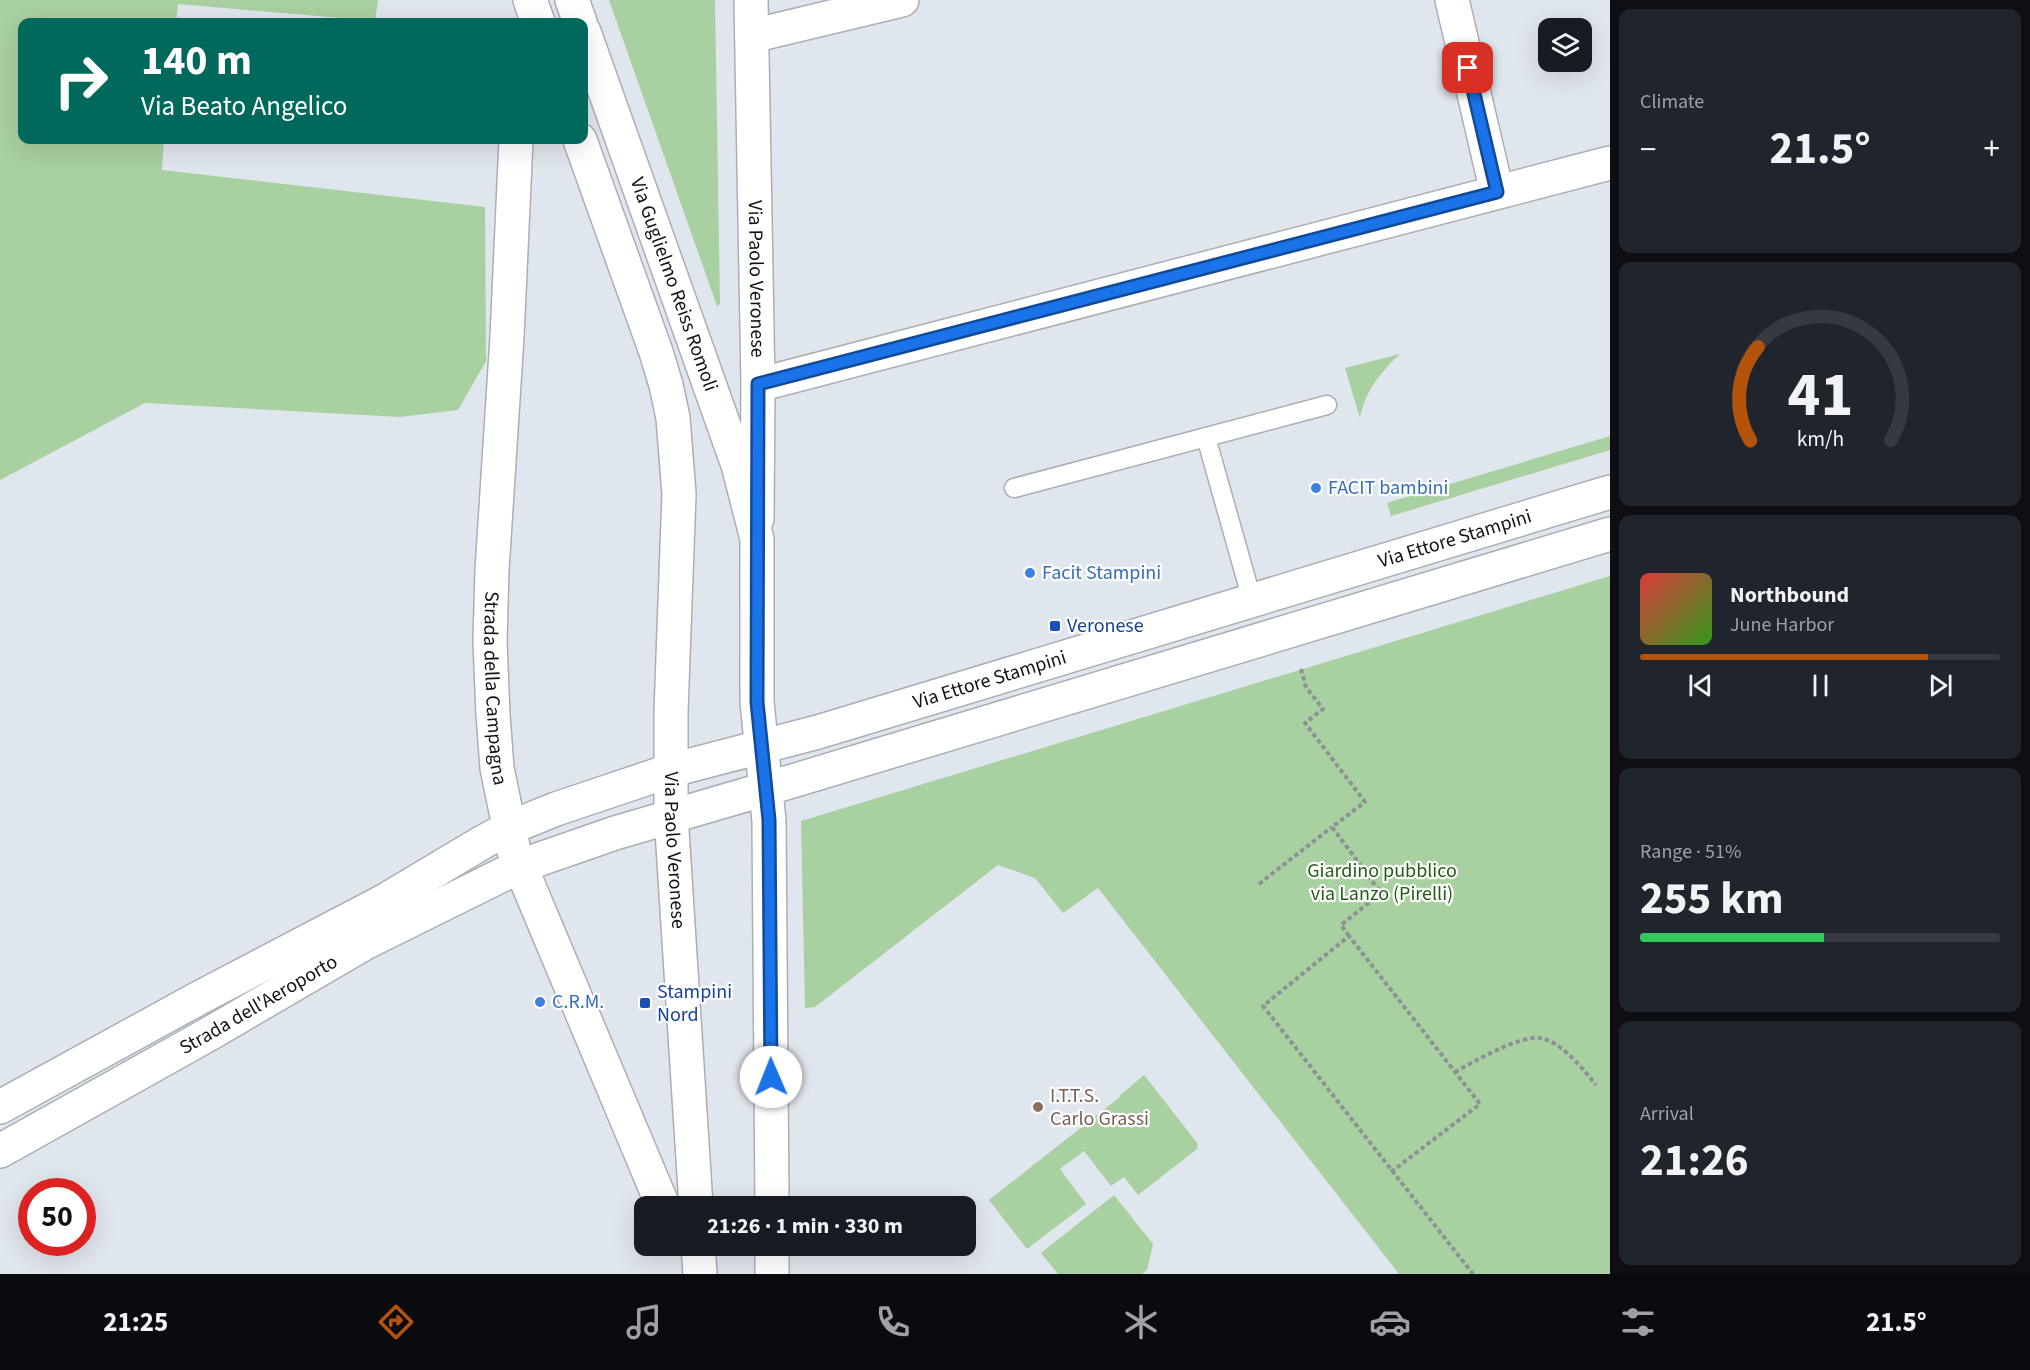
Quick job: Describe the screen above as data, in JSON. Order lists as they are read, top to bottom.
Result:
{
  "streets": {
    "main road": [
      "Via Paolo Veronese",
      "Via Guglielmo Reiss Romoli",
      "Via Ettore Stampini",
      "Strada della Campagna",
      "Strada dell'Aeroporto"
    ]
  },
  "crossings": [
    ["Via Paolo Veronese", "Via Guglielmo Reiss Romoli"],
    ["Via Paolo Veronese", "Via Ettore Stampini"],
    ["Via Ettore Stampini", "Strada della Campagna"],
    ["Via Ettore Stampini", "Strada dell'Aeroporto"],
    ["Strada della Campagna", "Strada dell'Aeroporto"]
  ],
  "parks": ["Giardino pubblico via Lanzo (Pirelli)"],
  "places": {
    "other": [
      "FACIT bambini",
      "Facit Stampini",
      "C.R.M.",
      "I.T.T.S. Carlo Grassi"
    ],
    "transit": ["Veronese", "Stampini Nord"]
  },
  "page": {
    "tile": [
      "Climate",
      ["Range · 51%", "255 km"],
      ["Arrival", "21:26"]
    ],
    "turn": ["140 m", "Via Beato Angelico"],
    "heat": ["−", "21.5°", "+"],
    "song": ["Northbound", "June Harbor"],
    "limit": "50",
    "trip": "21:26 · 1 min · 330 m",
    "tabs": ["21:25", "21.5°"],
    "gauge": ["41", "km/h"]
  }
}
